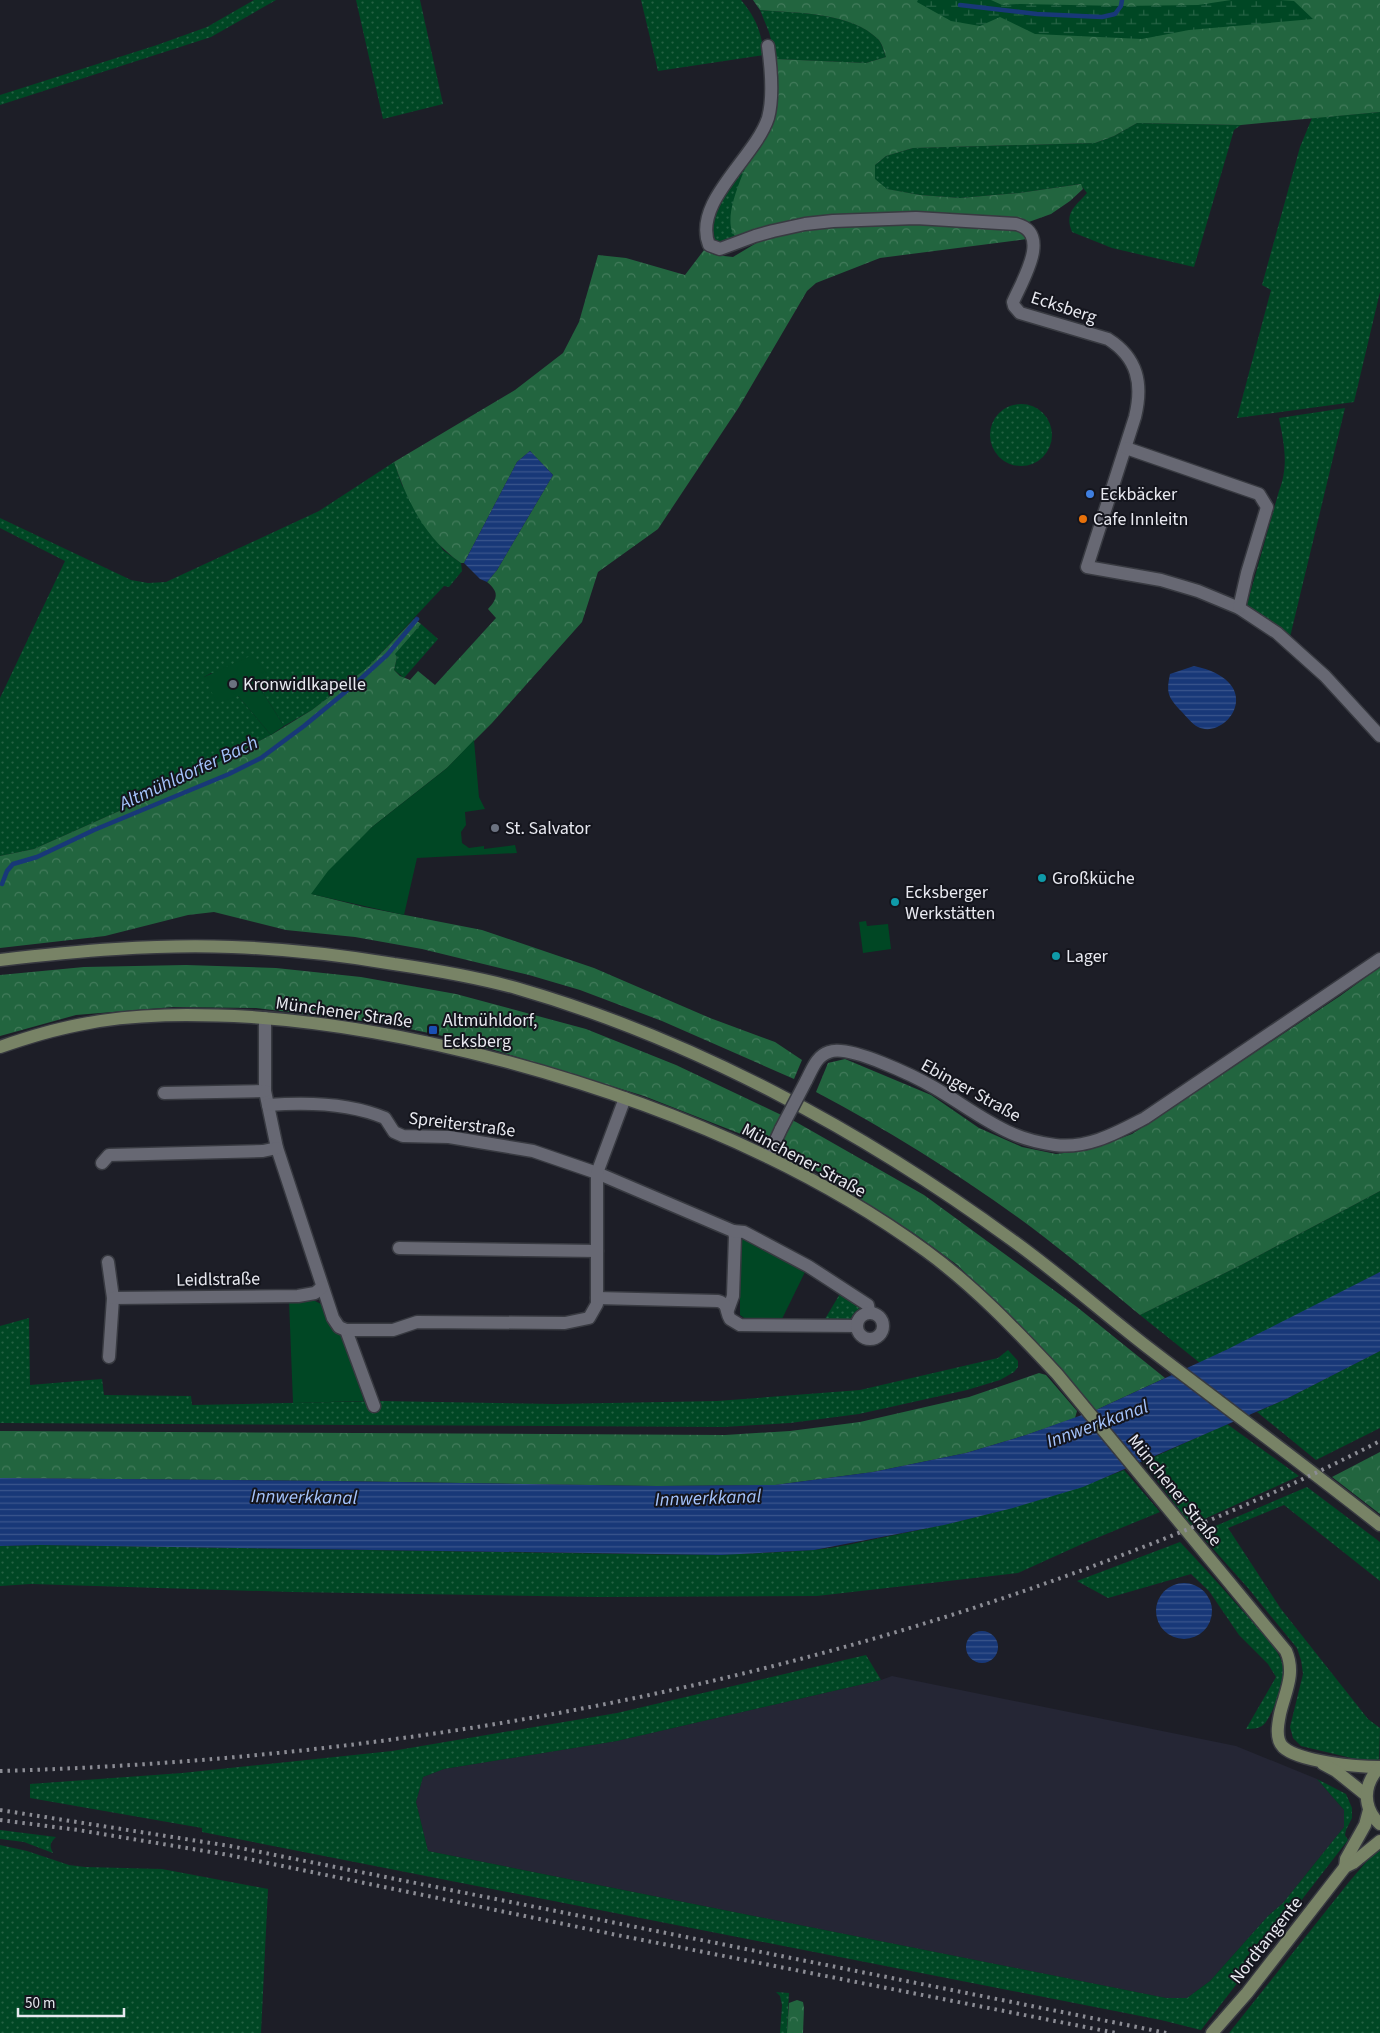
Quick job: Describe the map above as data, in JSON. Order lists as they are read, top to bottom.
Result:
{
  "streets": {
    "main road": ["Münchener Straße", "Nordtangente"],
    "street": [
      "Ecksberg",
      "Ebinger Straße",
      "Spreiterstraße",
      "Leidlstraße"
    ]
  },
  "crossings": [
    ["Münchener Straße", "Ebinger Straße"]
  ],
  "water": ["Altmühldorfer Bach", "Innwerkkanal"],
  "places": {
    "other": [
      "Eckbäcker",
      "Cafe Innleitn",
      "Kronwidlkapelle",
      "St. Salvator",
      "Großküche",
      "Ecksberger Werkstätten",
      "Lager"
    ],
    "transit": ["Altmühldorf, Ecksberg"]
  },
  "scale_bar": "50 m"
}
